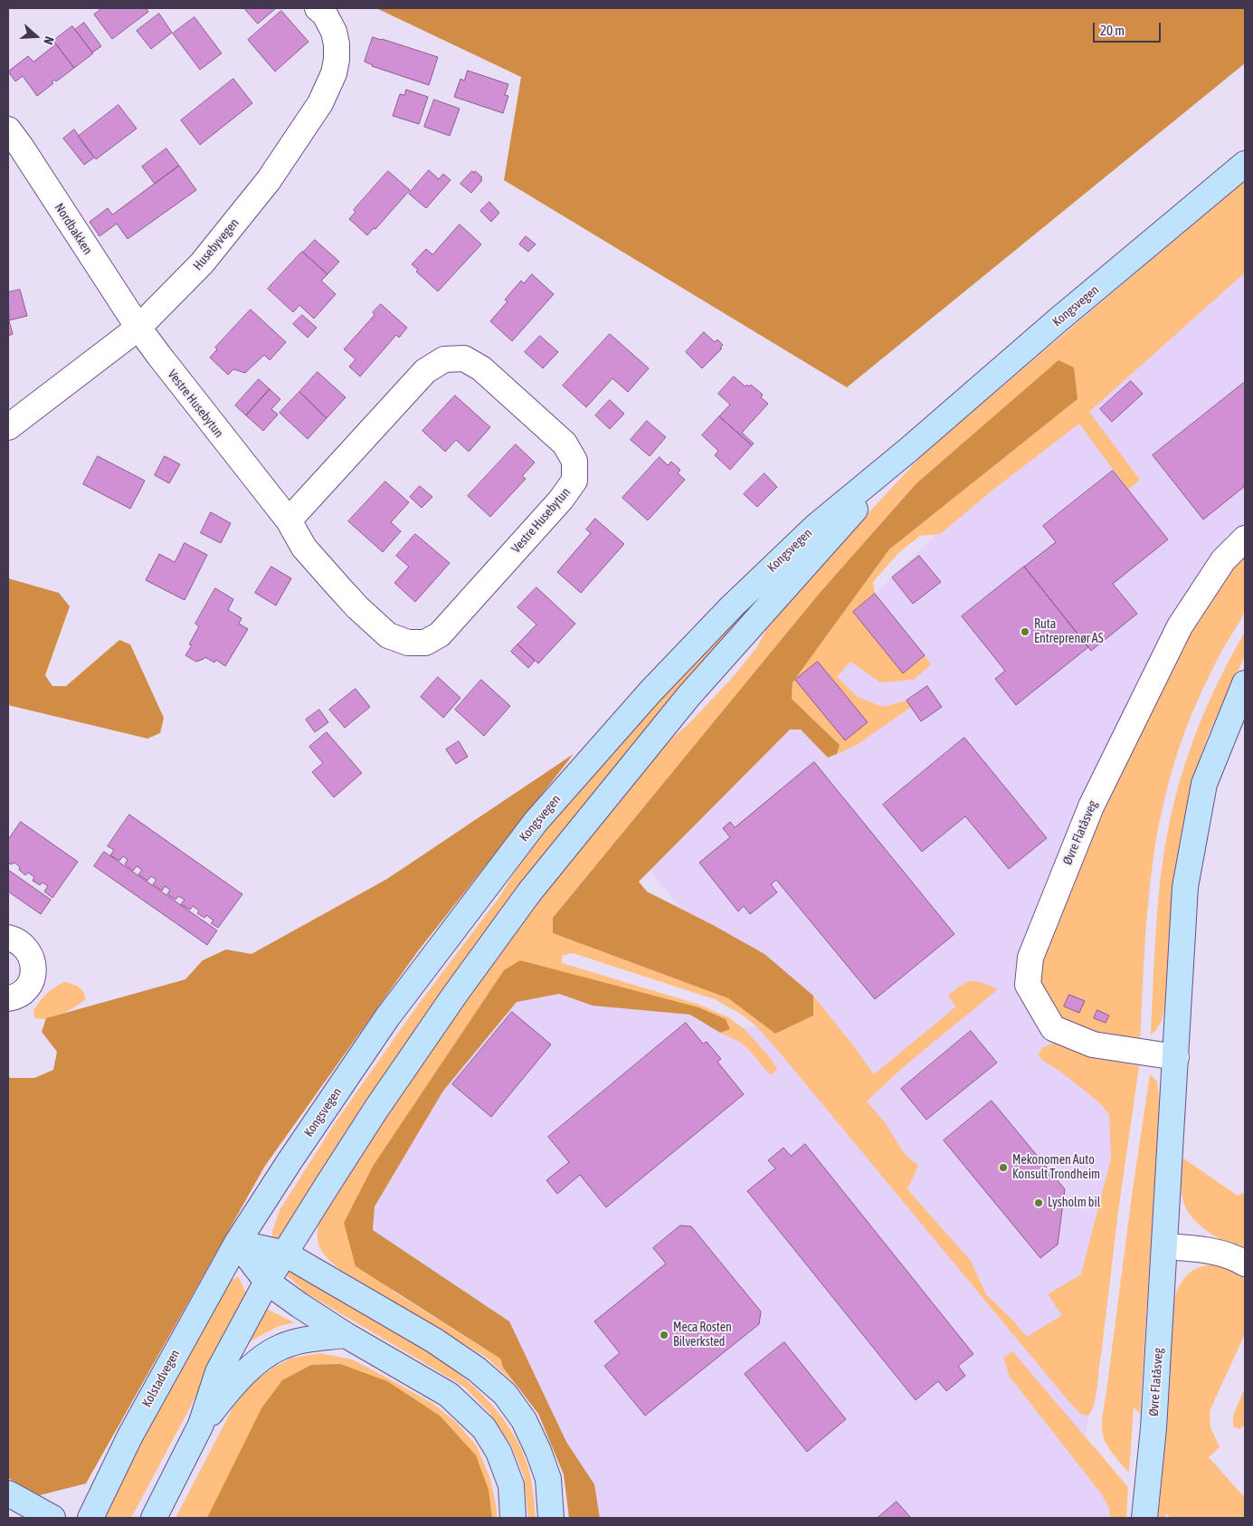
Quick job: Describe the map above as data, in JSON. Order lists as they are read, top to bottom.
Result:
{
  "streets": {
    "main road": ["Kongsvegen", "Øvre Flatåsveg", "Kolstadvegen"],
    "street": ["Nordbakken", "Husebyvegen", "Vestre Husebytun"]
  },
  "crossings": [
    ["Nordbakken", "Husebyvegen"],
    ["Nordbakken", "Vestre Husebytun"],
    ["Husebyvegen", "Vestre Husebytun"],
    ["Kongsvegen", "Kolstadvegen"]
  ],
  "places": [
    "Ruta Entreprenør AS",
    "Mekonomen Auto Konsult Trondheim",
    "Lysholm bil",
    "Meca Rosten Bilverksted"
  ],
  "scale_bar": "20 m",
  "north": "right"
}
